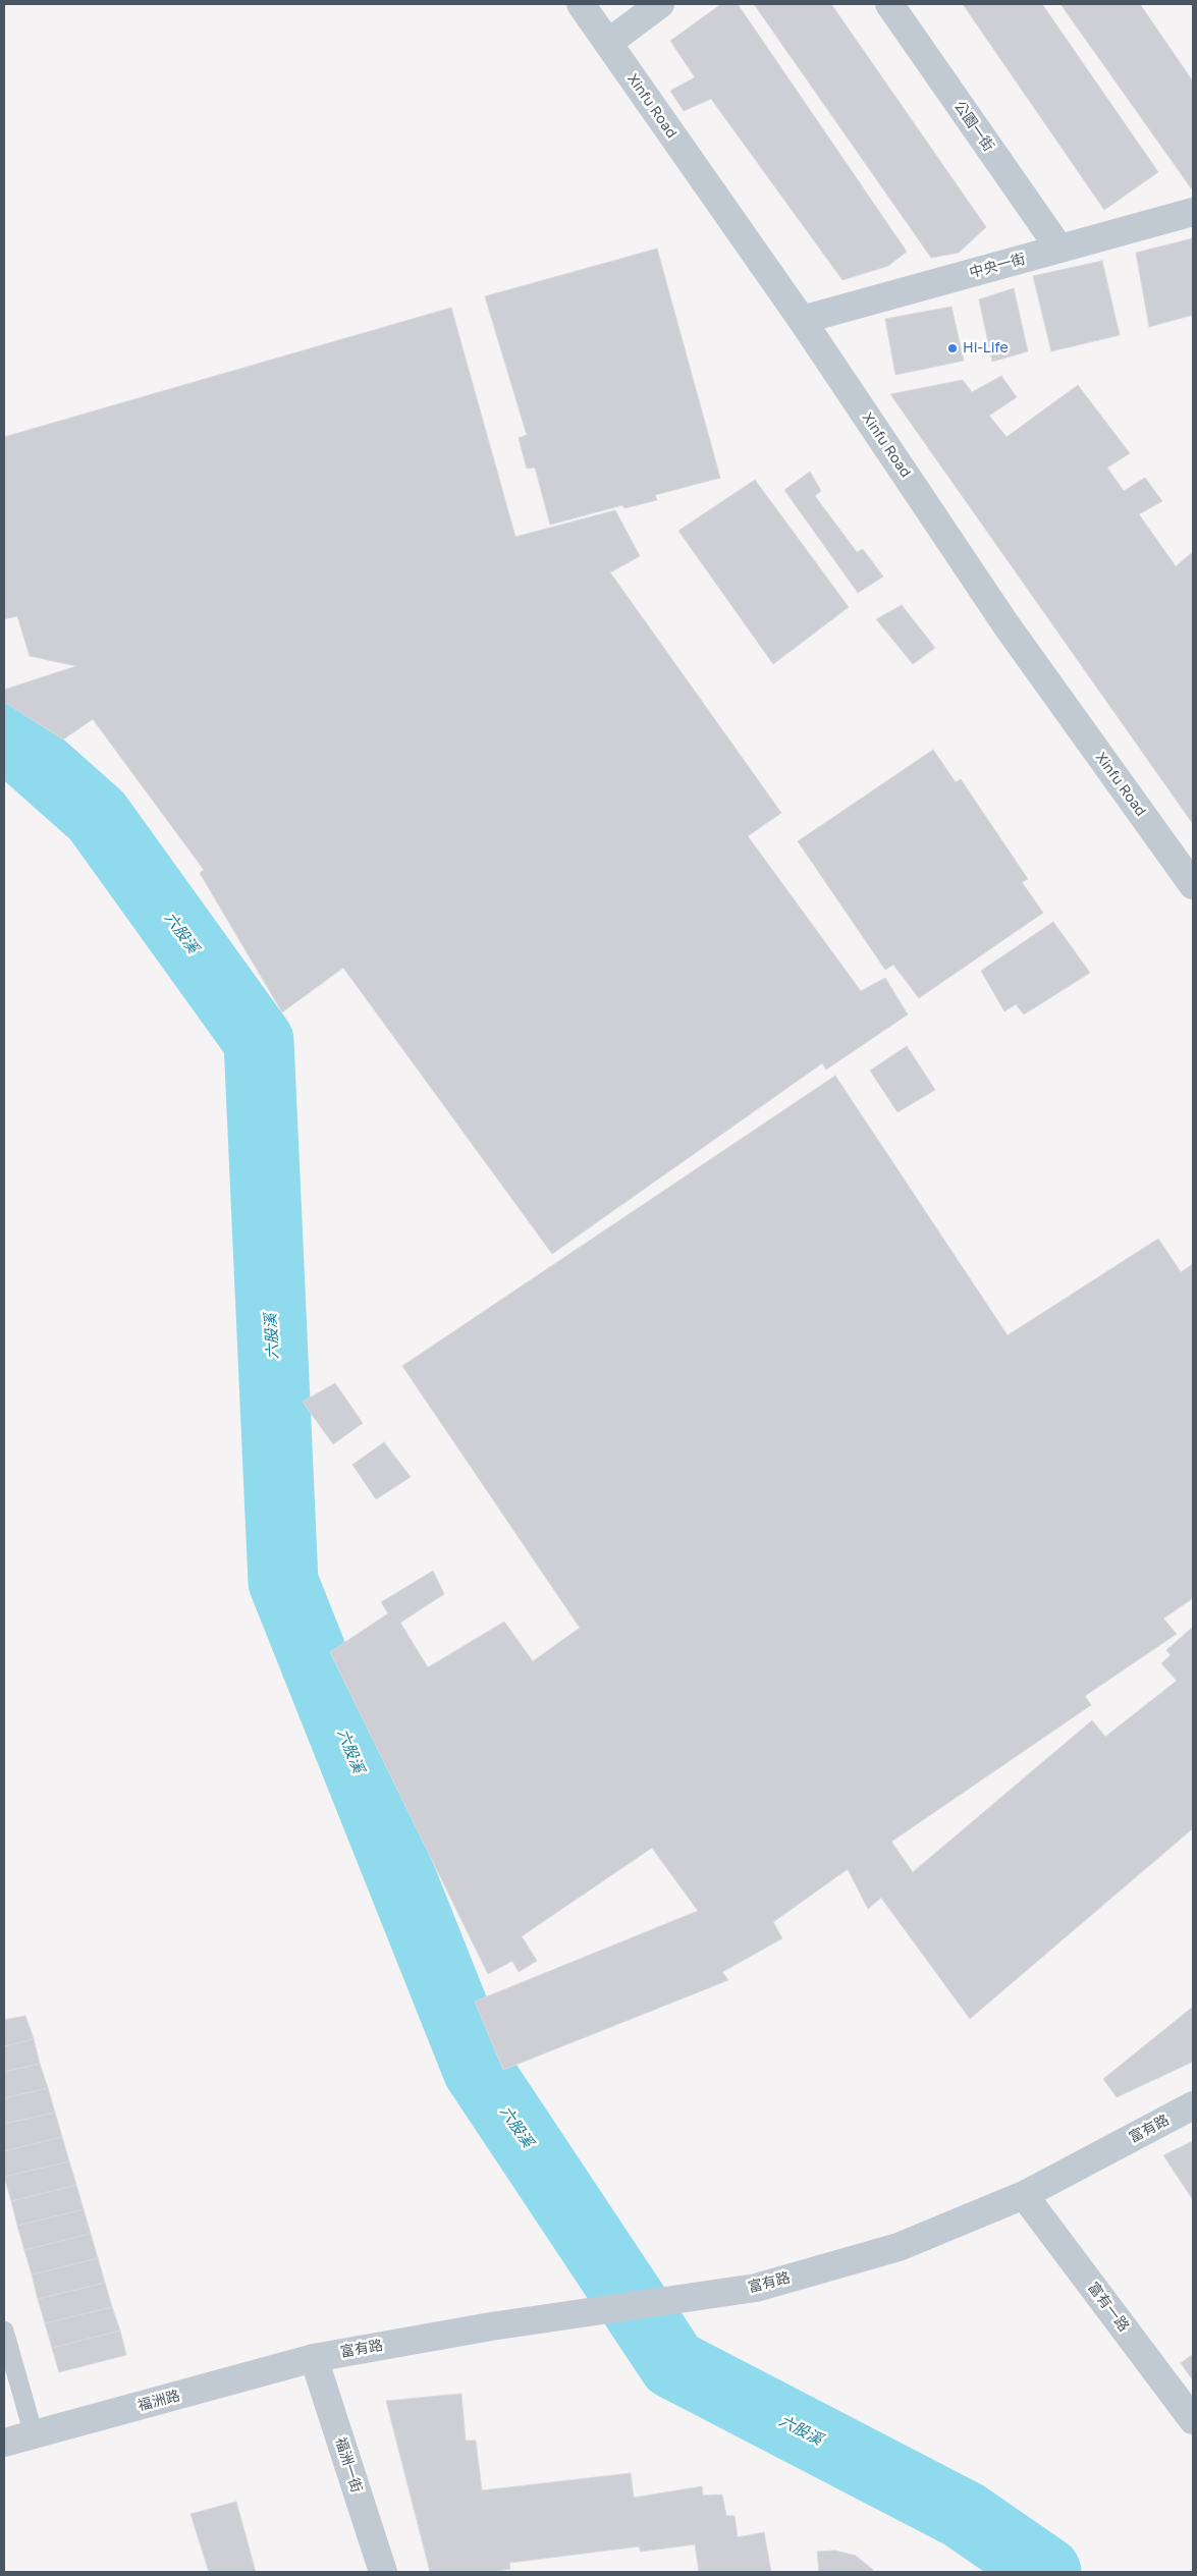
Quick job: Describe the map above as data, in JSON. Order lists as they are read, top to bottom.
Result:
{
  "streets": {
    "street": [
      "Xinfu Road",
      "公園一街",
      "中央一街",
      "富有路",
      "富有一路",
      "福洲路",
      "福洲一街"
    ]
  },
  "crossings": [
    ["Xinfu Road", "中央一街"],
    ["公園一街", "中央一街"],
    ["富有路", "富有一路"],
    ["富有路", "福洲路"],
    ["富有路", "福洲一街"],
    ["福洲路", "福洲一街"]
  ],
  "water": ["六股溪"],
  "places": ["Hi-Life"]
}
